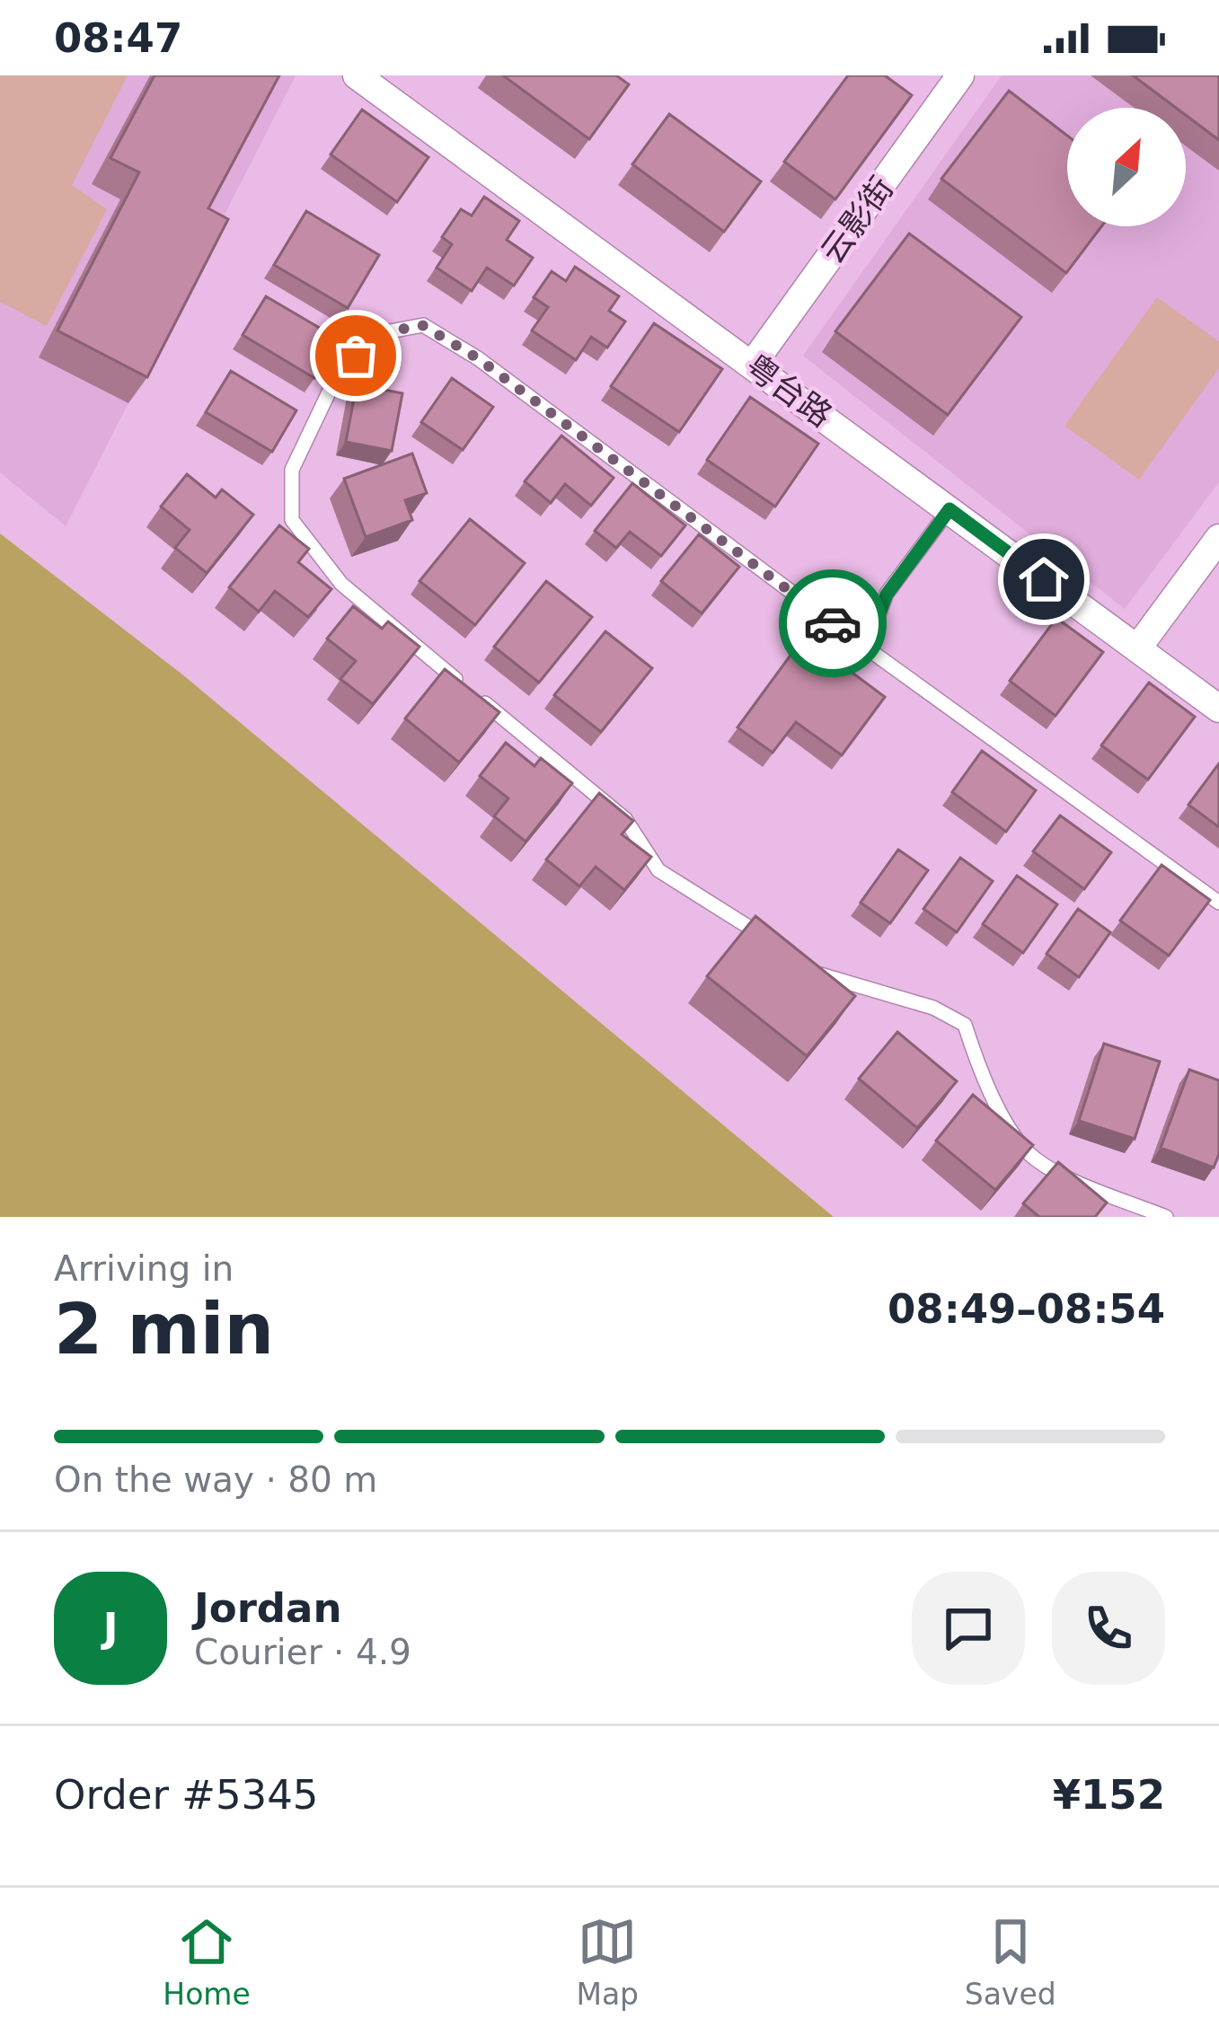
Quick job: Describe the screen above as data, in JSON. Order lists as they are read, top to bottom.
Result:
{
  "streets": {
    "street": ["云影街", "粤台路"]
  },
  "crossings": [
    ["云影街", "粤台路"]
  ],
  "north": "top right",
  "page": {
    "status": "08:47",
    "heading": ["2 min", "Arriving in", "08:49–08:54"],
    "panel": [
      "Jordan",
      "Courier · 4.9",
      "Order #5345",
      "¥152"
    ],
    "bar": "On the way · 80 m",
    "round": "J",
    "tabs": ["Home", "Map", "Saved"]
  }
}
